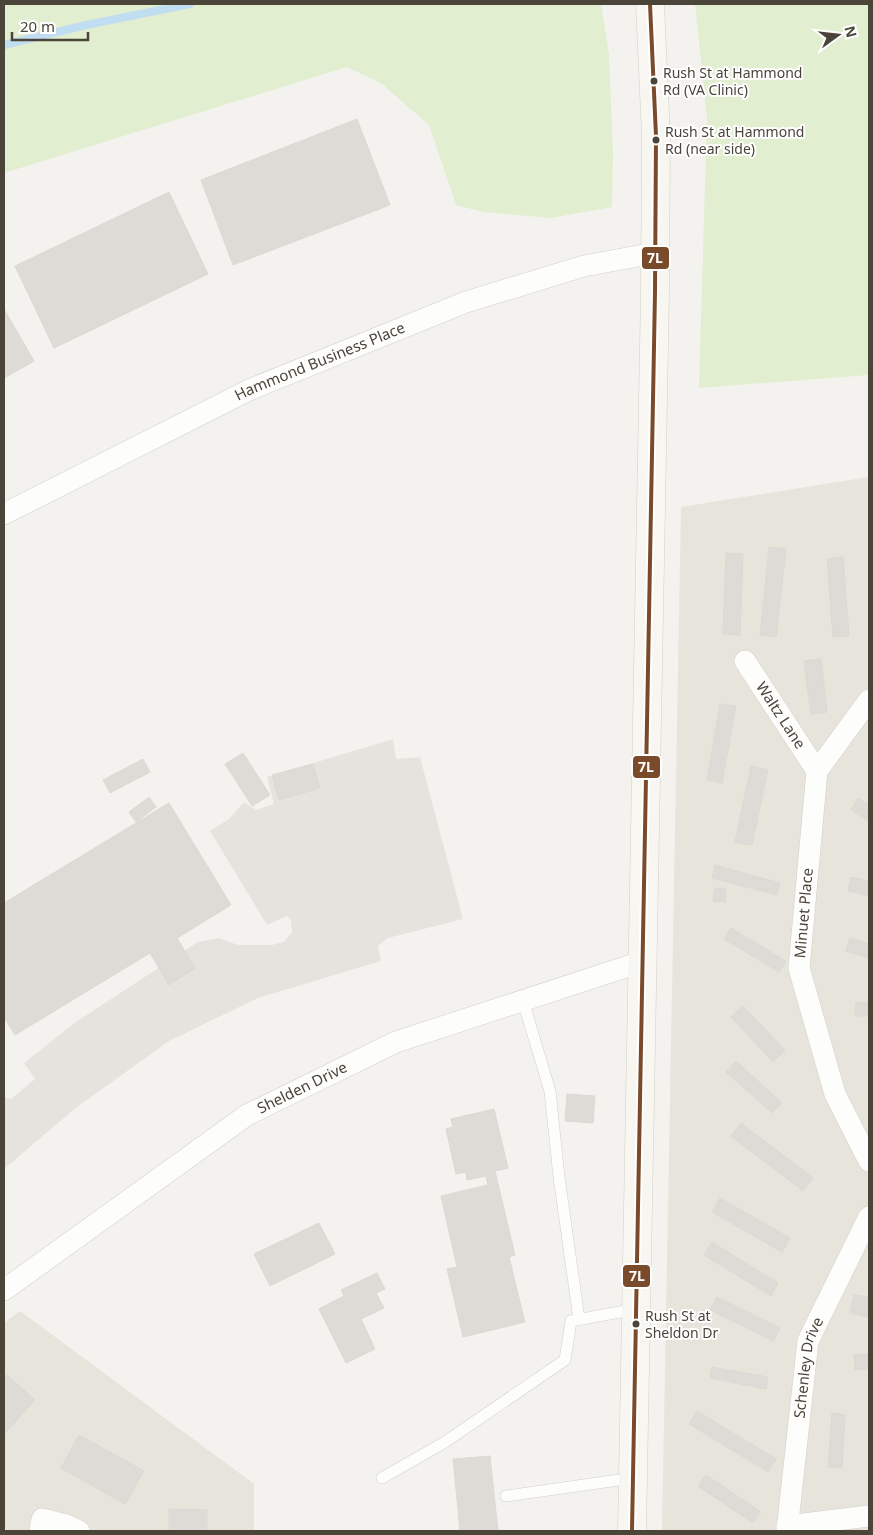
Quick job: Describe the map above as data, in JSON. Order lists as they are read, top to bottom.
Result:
{
  "streets": {
    "street": [
      "Hammond Business Place",
      "Waltz Lane",
      "Minuet Place",
      "Shelden Drive",
      "Schenley Drive"
    ]
  },
  "crossings": [
    ["Waltz Lane", "Minuet Place"]
  ],
  "places": ["Rush St at Hammond Rd (VA Clinic)", "Rush St at Hammond Rd (near side)", "Rush St at Sheldon Dr"],
  "lines": ["transit line 7L"],
  "scale_bar": "20 m",
  "north": "right"
}
